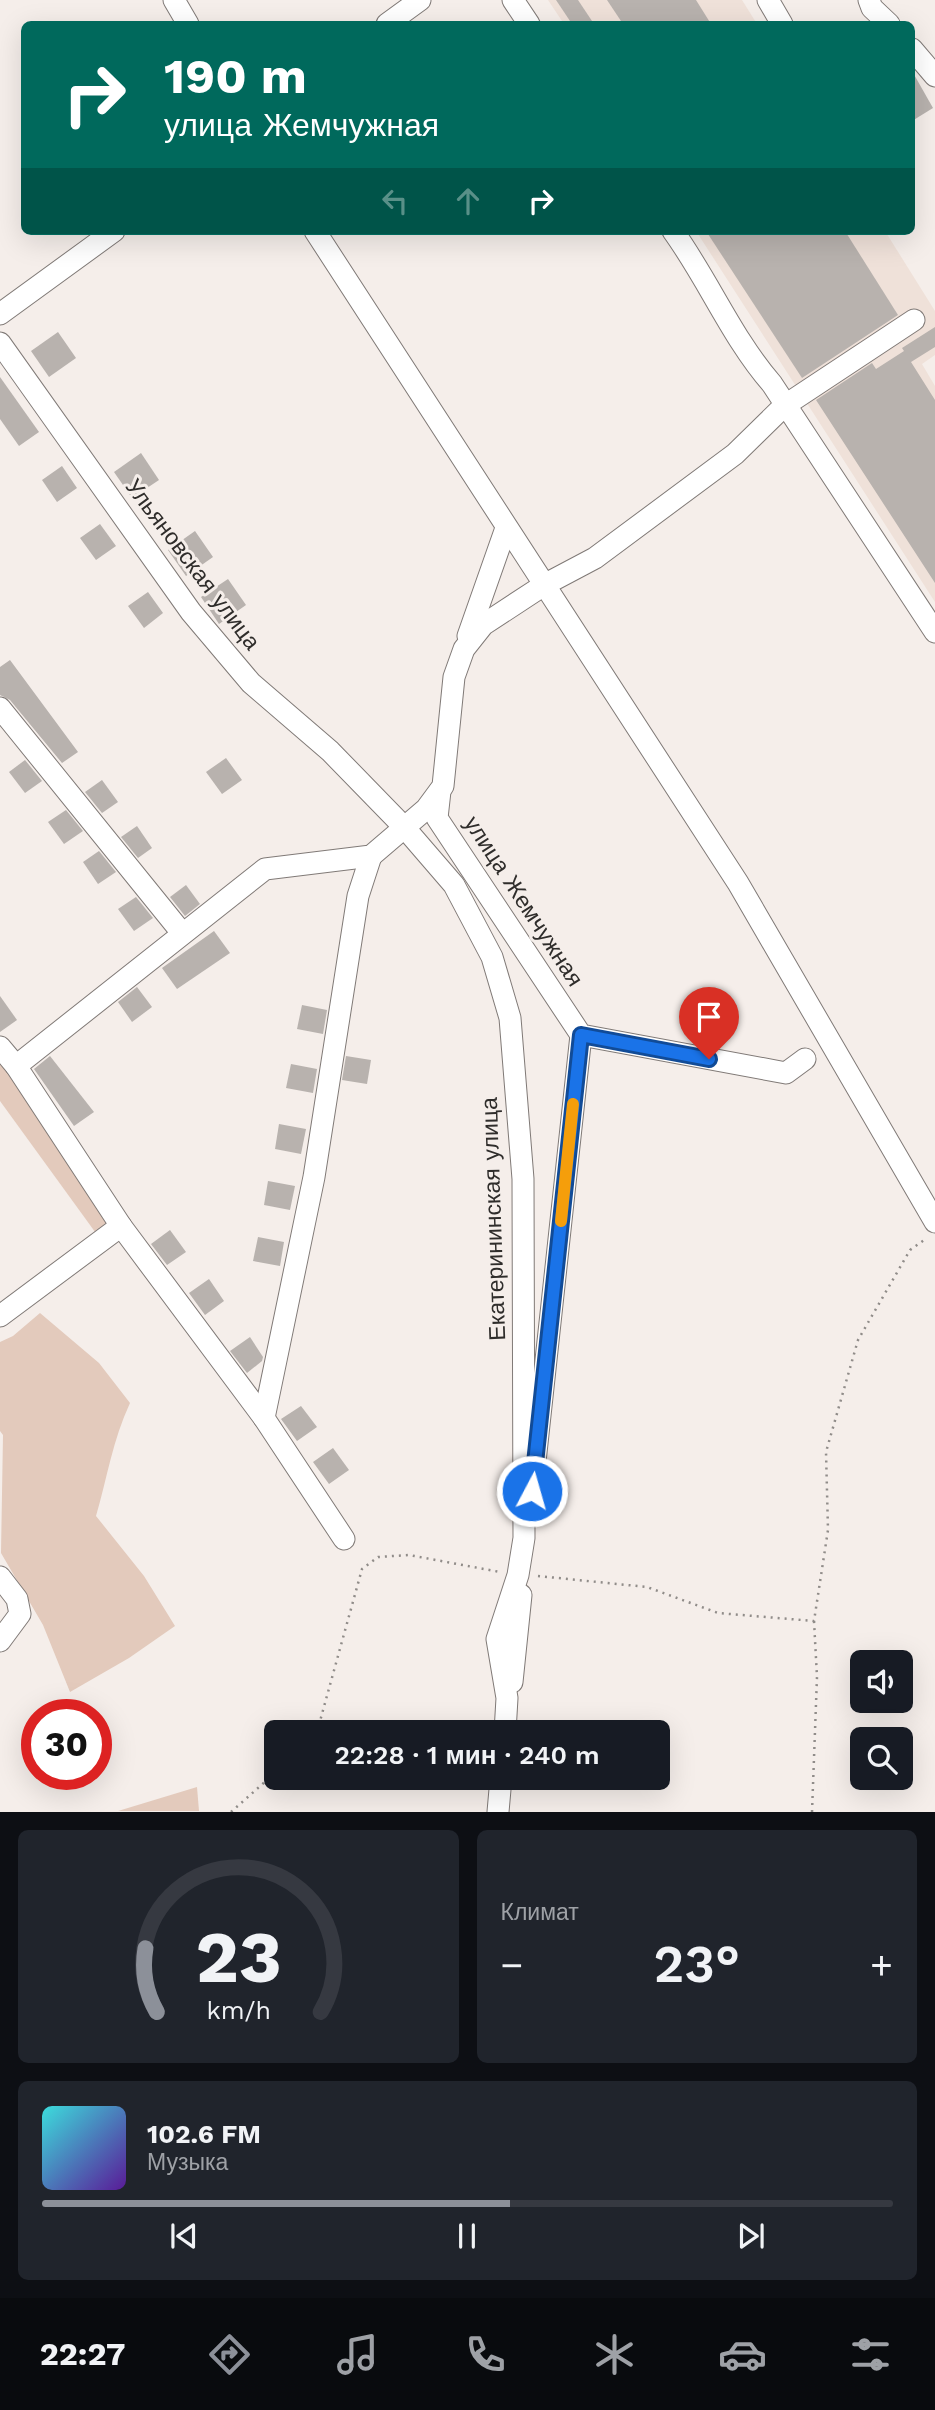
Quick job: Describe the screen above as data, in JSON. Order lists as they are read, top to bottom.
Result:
{
  "streets": {
    "street": ["Ульяновская улица", "улица Жемчужная", "Екатерининская улица"]
  },
  "crossings": [
    ["Ульяновская улица", "Екатерининская улица"],
    ["улица Жемчужная", "Екатерининская улица"]
  ],
  "page": {
    "turn": ["190 m", "улица Жемчужная"],
    "limit": "30",
    "trip": "22:28 · 1 мин · 240 m",
    "tile": "Климат",
    "heat": ["−", "23°", "+"],
    "song": ["102.6 FM", "Музыка"],
    "tabs": "22:27",
    "gauge": ["23", "km/h"]
  }
}
